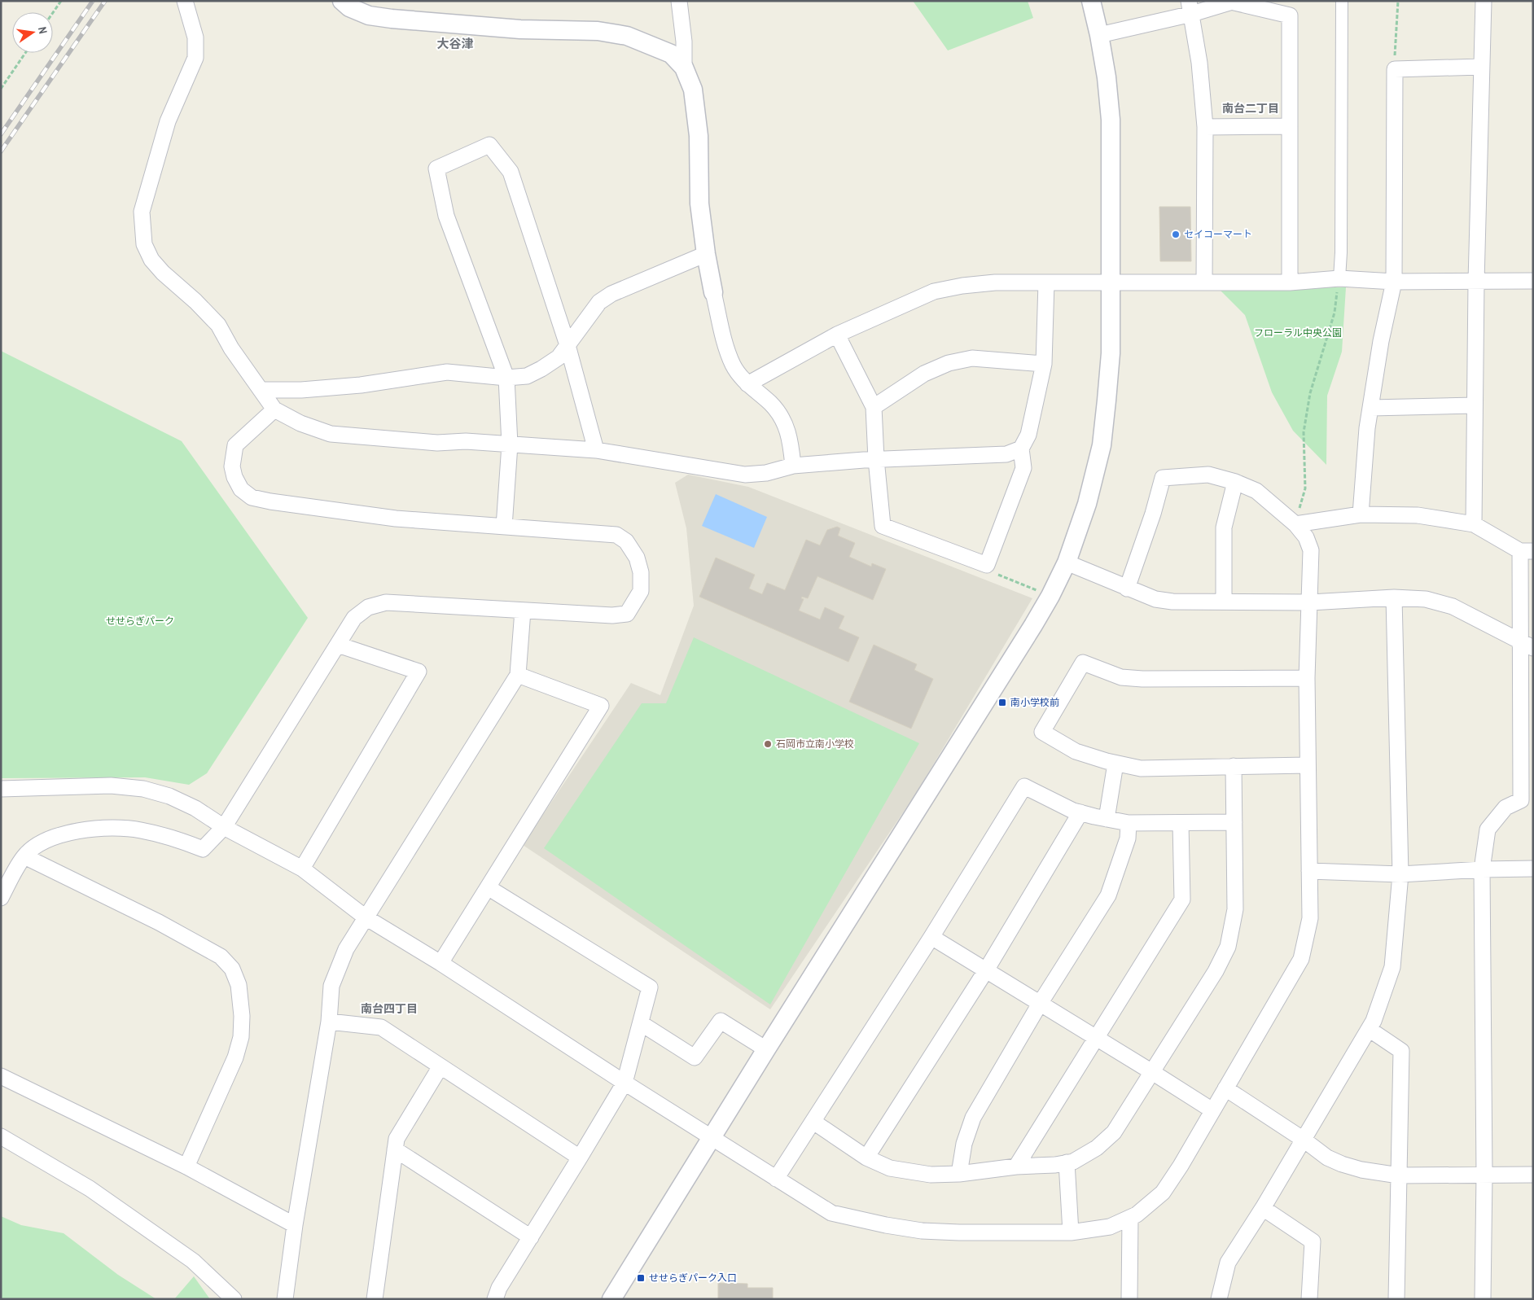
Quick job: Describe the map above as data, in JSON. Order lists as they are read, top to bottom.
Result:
{
  "districts": ["大谷津", "南台二丁目", "南台四丁目"],
  "parks": ["フローラル中央公園", "せせらぎパーク"],
  "places": {
    "other": ["セイコーマート", "石岡市立南小学校"],
    "transit": ["南小学校前", "せせらぎパーク入口"]
  },
  "north": "right"
}
